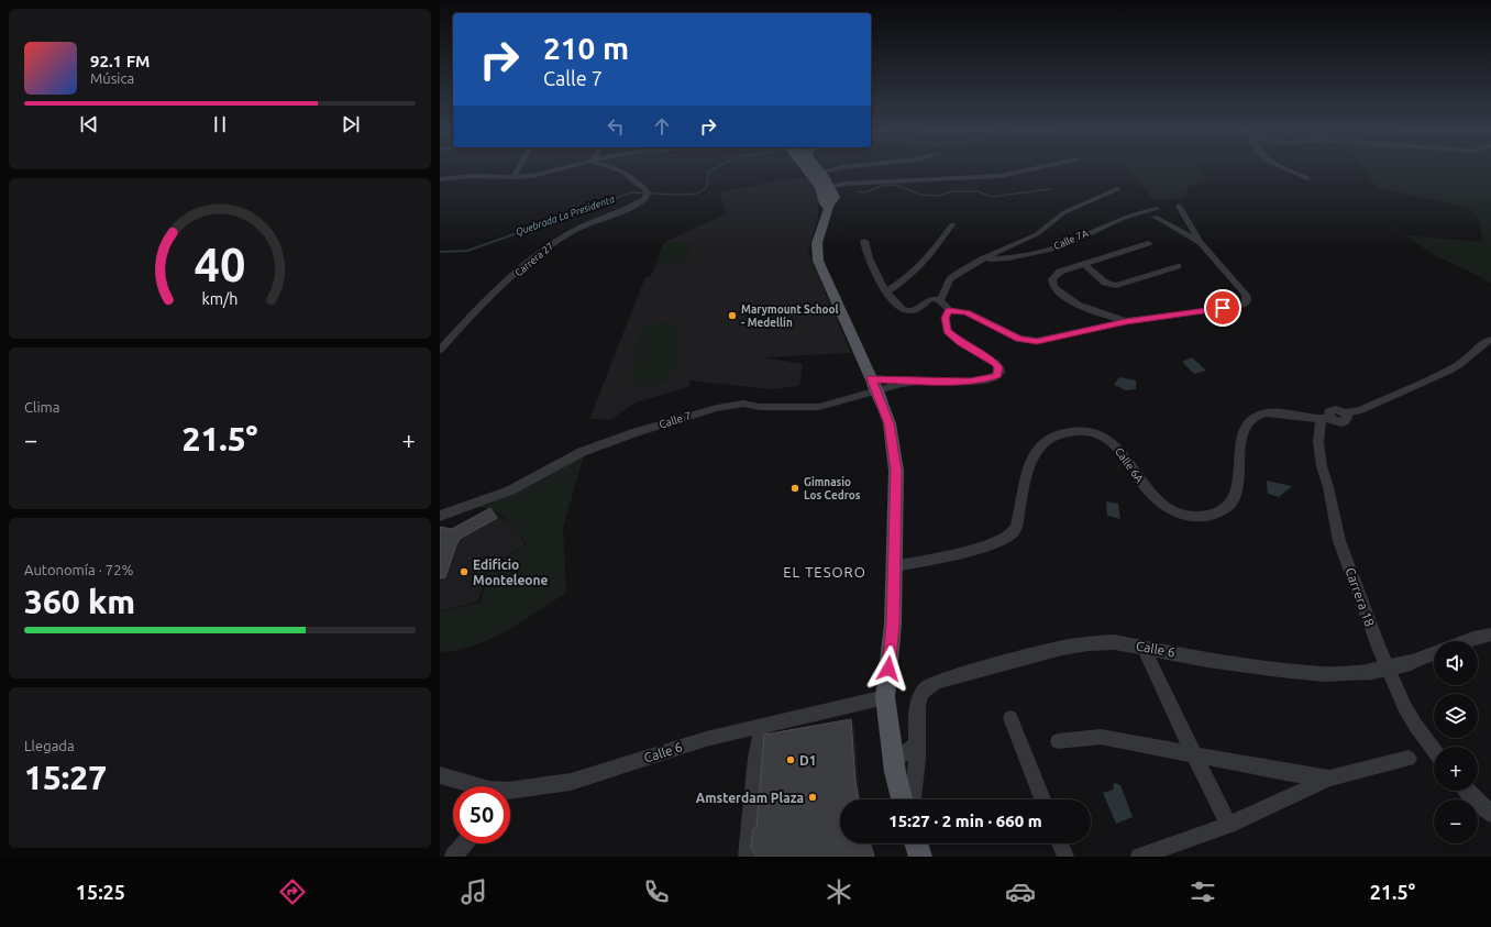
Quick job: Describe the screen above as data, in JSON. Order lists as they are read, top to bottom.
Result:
{
  "streets": {
    "street": [
      "Calle 7A",
      "Carrera 27",
      "Calle 7",
      "Calle 6A",
      "Carrera 18",
      "Calle 6"
    ]
  },
  "crossings": [
    ["Calle 6A", "Carrera 18"]
  ],
  "districts": ["EL TESORO"],
  "water": ["Quebrada La Presidenta"],
  "places": [
    "Marymount School - Medellín",
    "Gimnasio Los Cedros",
    "Edificio Monteleone",
    "D1",
    "Amsterdam Plaza"
  ],
  "page": {
    "turn": ["210 m", "Calle 7"],
    "song": ["92.1 FM", "Música"],
    "tile": [
      "Clima",
      ["Autonomía · 72%", "360 km"],
      ["Llegada", "15:27"]
    ],
    "heat": ["−", "21.5°", "+"],
    "map_buttons": ["+", "−"],
    "limit": "50",
    "trip": "15:27 · 2 min · 660 m",
    "tabs": ["15:25", "21.5°"],
    "gauge": ["40", "km/h"]
  }
}
